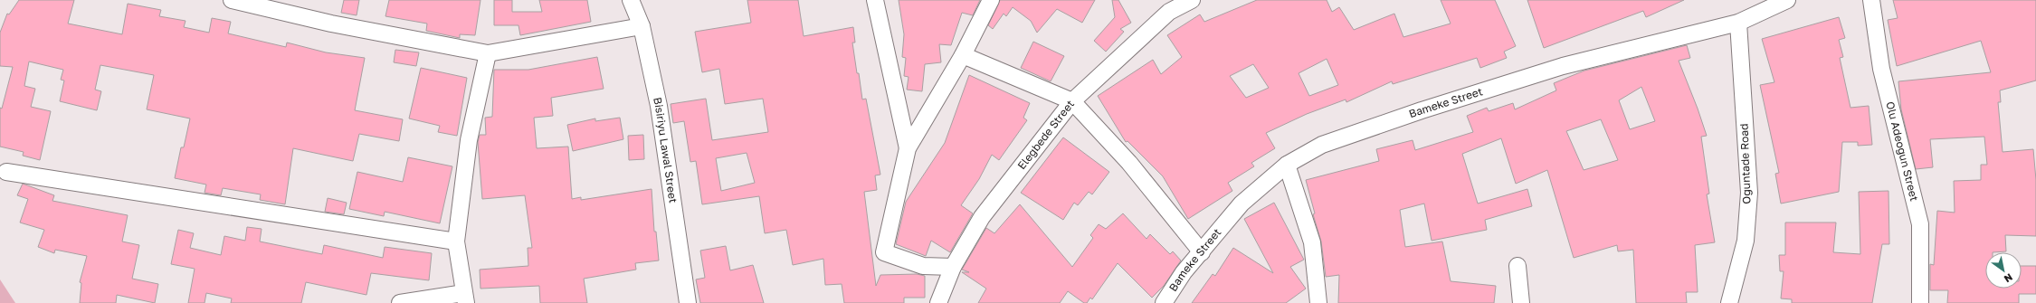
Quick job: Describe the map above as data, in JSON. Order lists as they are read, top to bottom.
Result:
{
  "streets": {
    "street": [
      "Bameke Street",
      "Elegbede Street",
      "Bisiriyu Lawal Street",
      "Olu Adeogun Street",
      "Oguntade Road"
    ]
  },
  "crossings": [
    ["Bameke Street", "Oguntade Road"]
  ],
  "north": "bottom right"
}
